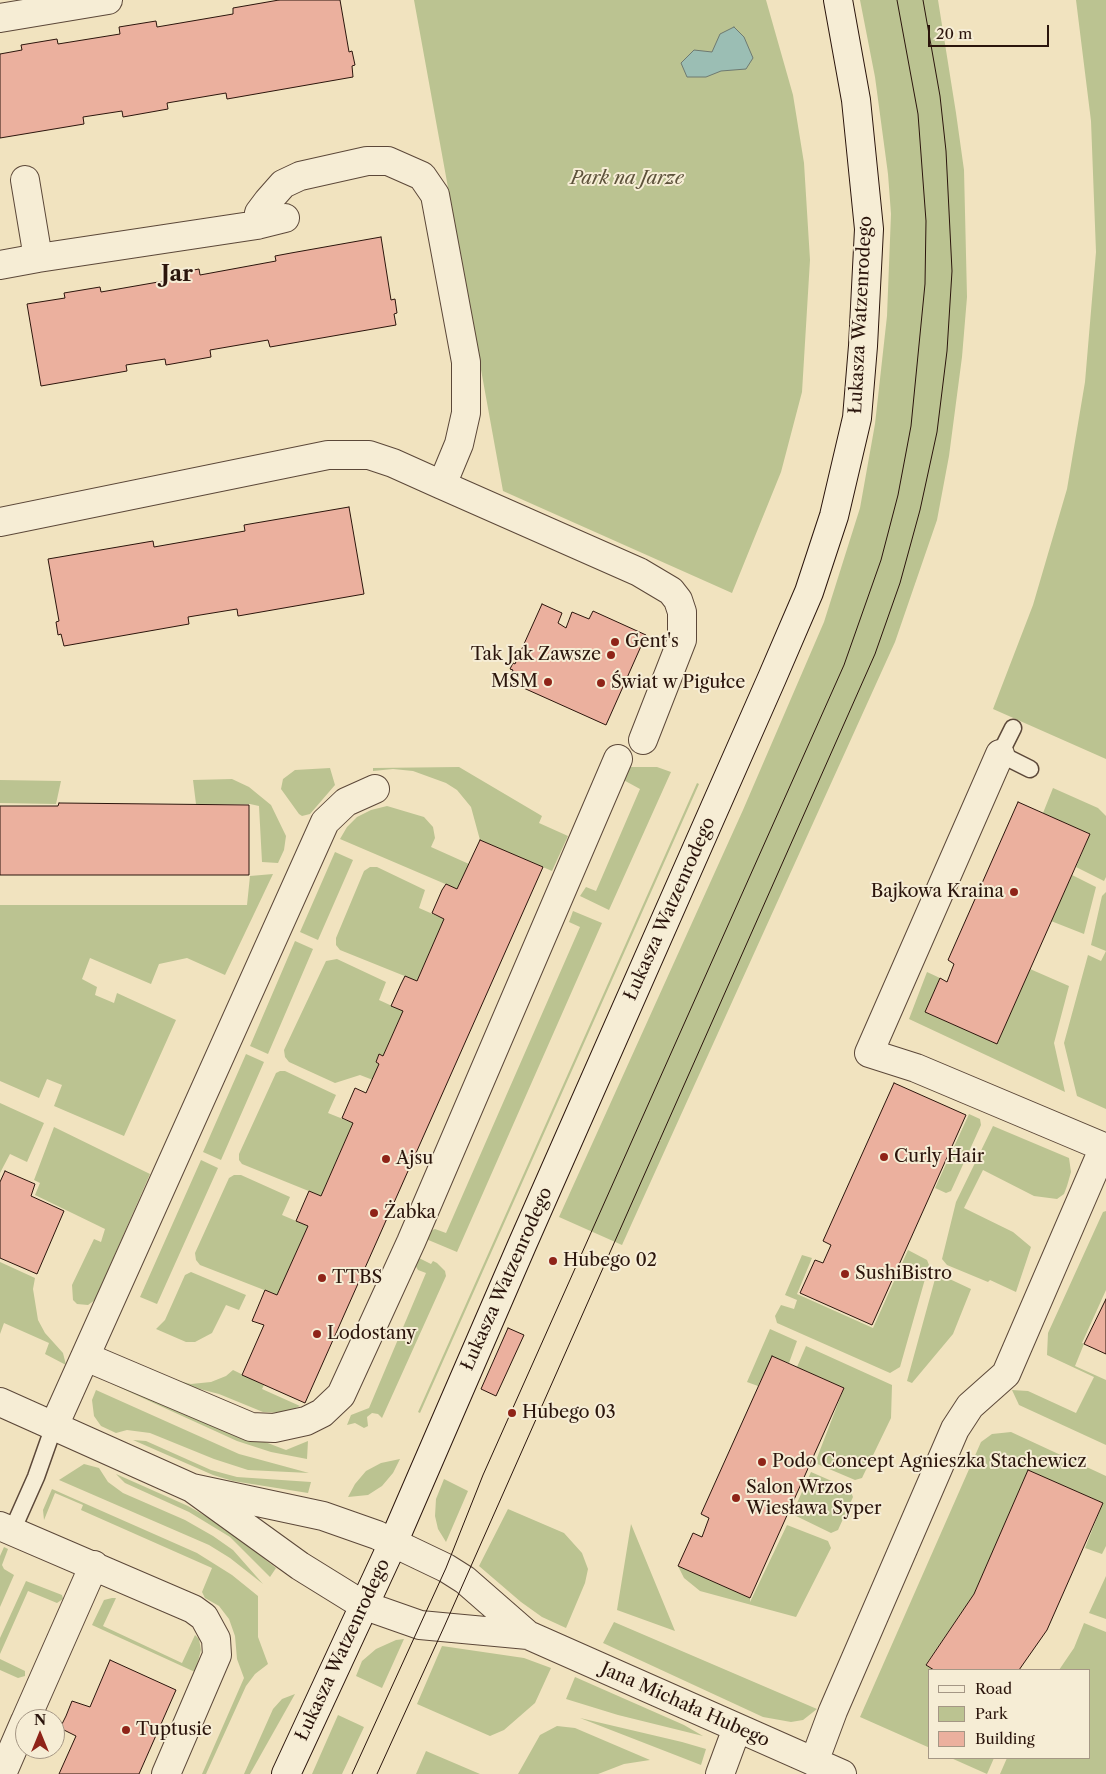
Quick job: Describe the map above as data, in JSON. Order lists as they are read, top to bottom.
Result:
{
  "streets": {
    "street": ["Łukasza Watzenrodego", "Jana Michała Hubego"]
  },
  "crossings": [
    ["Łukasza Watzenrodego", "Jana Michała Hubego"]
  ],
  "districts": ["Jar"],
  "parks": ["Park na Jarze"],
  "places": [
    "Gent's",
    "Tak Jak Zawsze",
    "MSM",
    "Świat w Pigułce",
    "Bajkowa Kraina",
    "Curly Hair",
    "Ajsu",
    "Żabka",
    "Hubego 02",
    "SushiBistro",
    "TTBS",
    "Lodostany",
    "Hubego 03",
    "Podo Concept Agnieszka Stachewicz",
    "Salon Wrzos Wiesława Syper",
    "Tuptusie"
  ],
  "legend": ["Road", "Park", "Building"],
  "scale_bar": "20 m",
  "north": "top"
}
